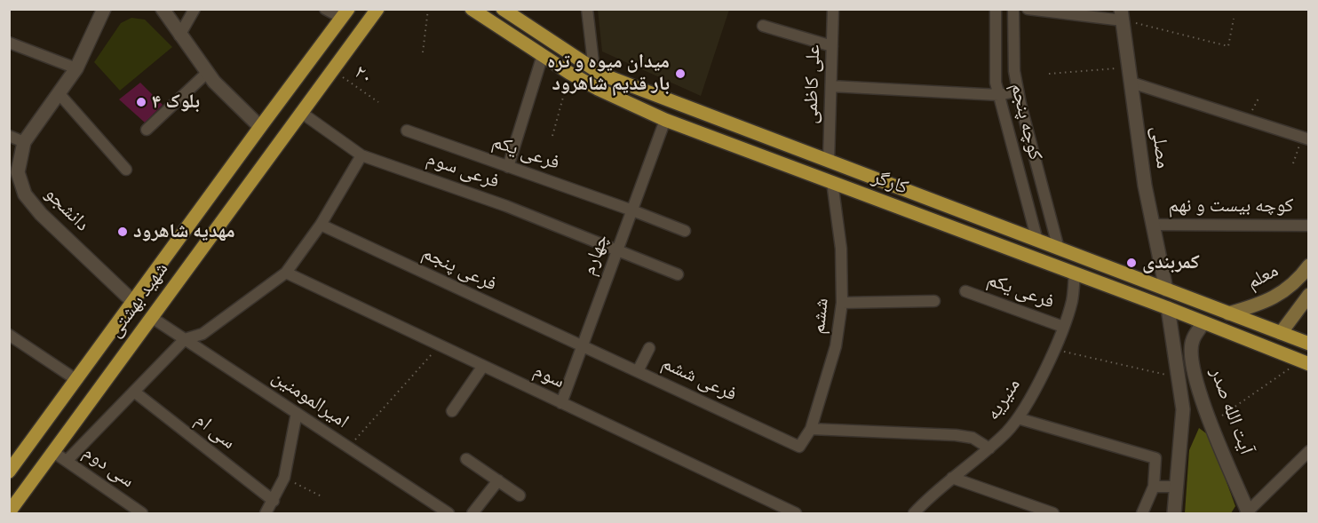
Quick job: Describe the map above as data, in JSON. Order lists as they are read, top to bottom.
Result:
{
  "streets": {
    "main road": ["کارگر", "معلم", "شهید بهشتی"],
    "street": [
      "علی کاظمی",
      "کوچه پنجم",
      "مصلی",
      "فرعی یکم",
      "فرعی سوم",
      "کوچه بیست و نهم",
      "دانشجو",
      "چهارم",
      "فرعی پنجم",
      "ششم",
      "سوم",
      "فرعی ششم",
      "امیرالمومنین",
      "منیریه",
      "آیت الله صدر",
      "سی ام",
      "سی دوم"
    ],
    "path": ["۲۰"]
  },
  "crossings": [
    ["۲۰", "شهید بهشتی"],
    ["علی کاظمی", "کارگر"],
    ["کوچه پنجم", "کارگر"],
    ["مصلی", "کارگر"],
    ["مصلی", "کوچه بیست و نهم"],
    ["فرعی یکم", "چهارم"],
    ["فرعی یکم", "منیریه"],
    ["فرعی سوم", "چهارم"],
    ["فرعی سوم", "شهید بهشتی"],
    ["کارگر", "چهارم"],
    ["کارگر", "معلم"],
    ["کارگر", "ششم"],
    ["کارگر", "منیریه"],
    ["کارگر", "آیت الله صدر"],
    ["دانشجو", "شهید بهشتی"],
    ["چهارم", "فرعی پنجم"],
    ["چهارم", "سوم"],
    ["چهارم", "فرعی ششم"],
    ["فرعی پنجم", "فرعی ششم"],
    ["شهید بهشتی", "امیرالمومنین"],
    ["شهید بهشتی", "سی دوم"],
    ["ششم", "فرعی ششم"]
  ],
  "places": [
    "میدان میوه و تره بار قدیم شاهرود",
    "بلوک ۴",
    "مهدیه شاهرود",
    "کمربندی"
  ]
}
